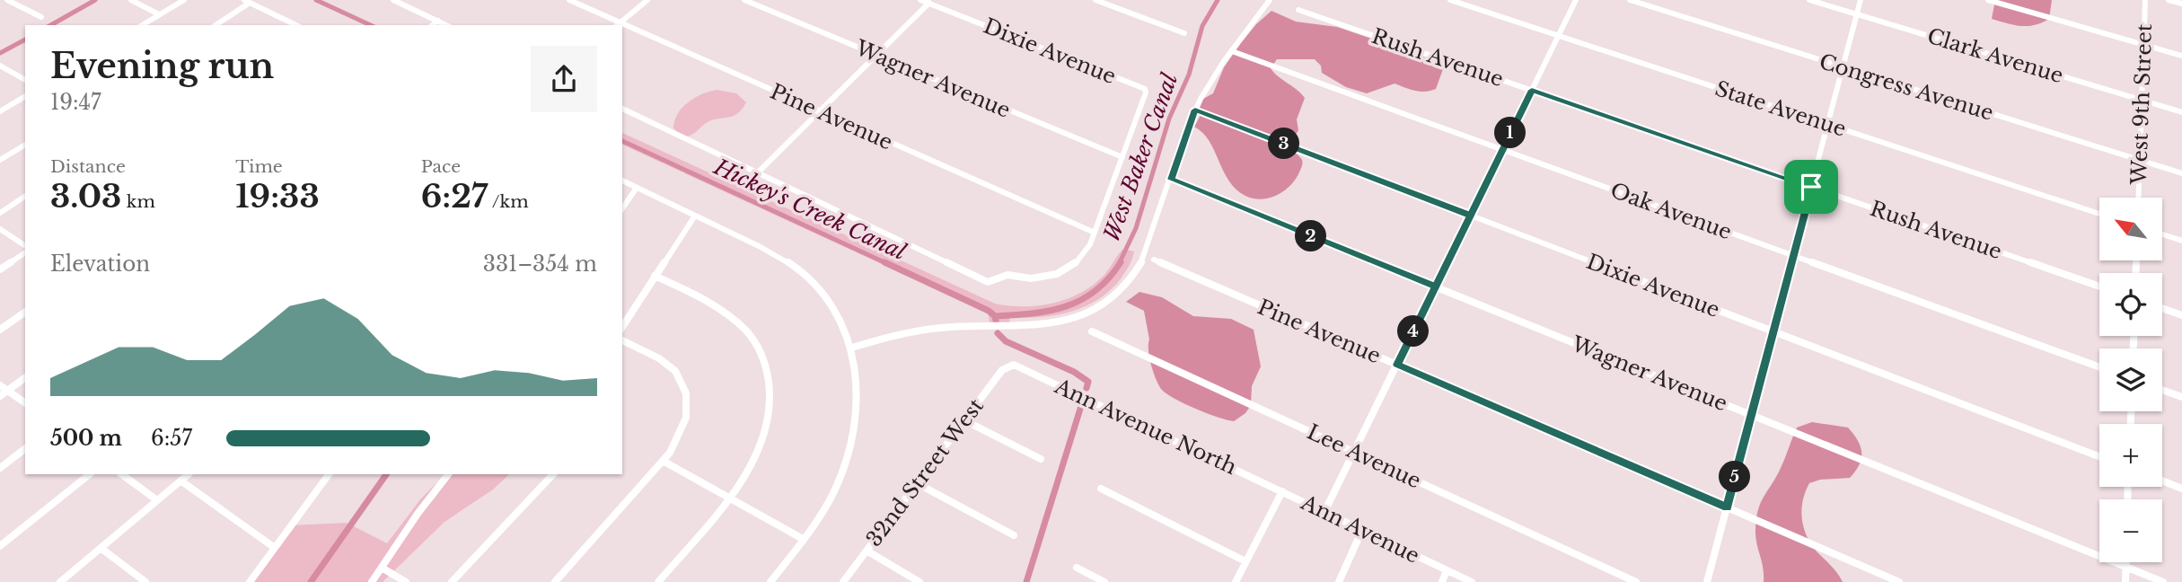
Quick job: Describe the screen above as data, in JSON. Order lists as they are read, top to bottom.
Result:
{
  "streets": {
    "street": [
      "Dixie Avenue",
      "Clark Avenue",
      "Rush Avenue",
      "Wagner Avenue",
      "Congress Avenue",
      "West 9th Street",
      "State Avenue",
      "Pine Avenue",
      "Oak Avenue",
      "Ann Avenue North",
      "Lee Avenue",
      "32nd Street West",
      "Ann Avenue"
    ]
  },
  "crossings": [
    ["Dixie Avenue", "Wagner Avenue"],
    ["Clark Avenue", "West 9th Street"],
    ["Congress Avenue", "West 9th Street"],
    ["Ann Avenue North", "32nd Street West"],
    ["Ann Avenue North", "Ann Avenue"]
  ],
  "water": ["West Baker Canal", "Hickey's Creek Canal"],
  "north": "top left",
  "page": {
    "heading": ["Evening run", "19:47"],
    "pins": [
      "1",
      "3",
      "2",
      "4",
      "5"
    ],
    "stats": [
      ["Distance", "3.03 km"],
      ["Time", "19:33"],
      ["Pace", "6:27 /km"]
    ],
    "map_buttons": ["+", "−"],
    "chart": ["Elevation", "331–354 m"],
    "list": [
      {
        "name": "500 m",
        "note": "6:57"
      }
    ]
  }
}
